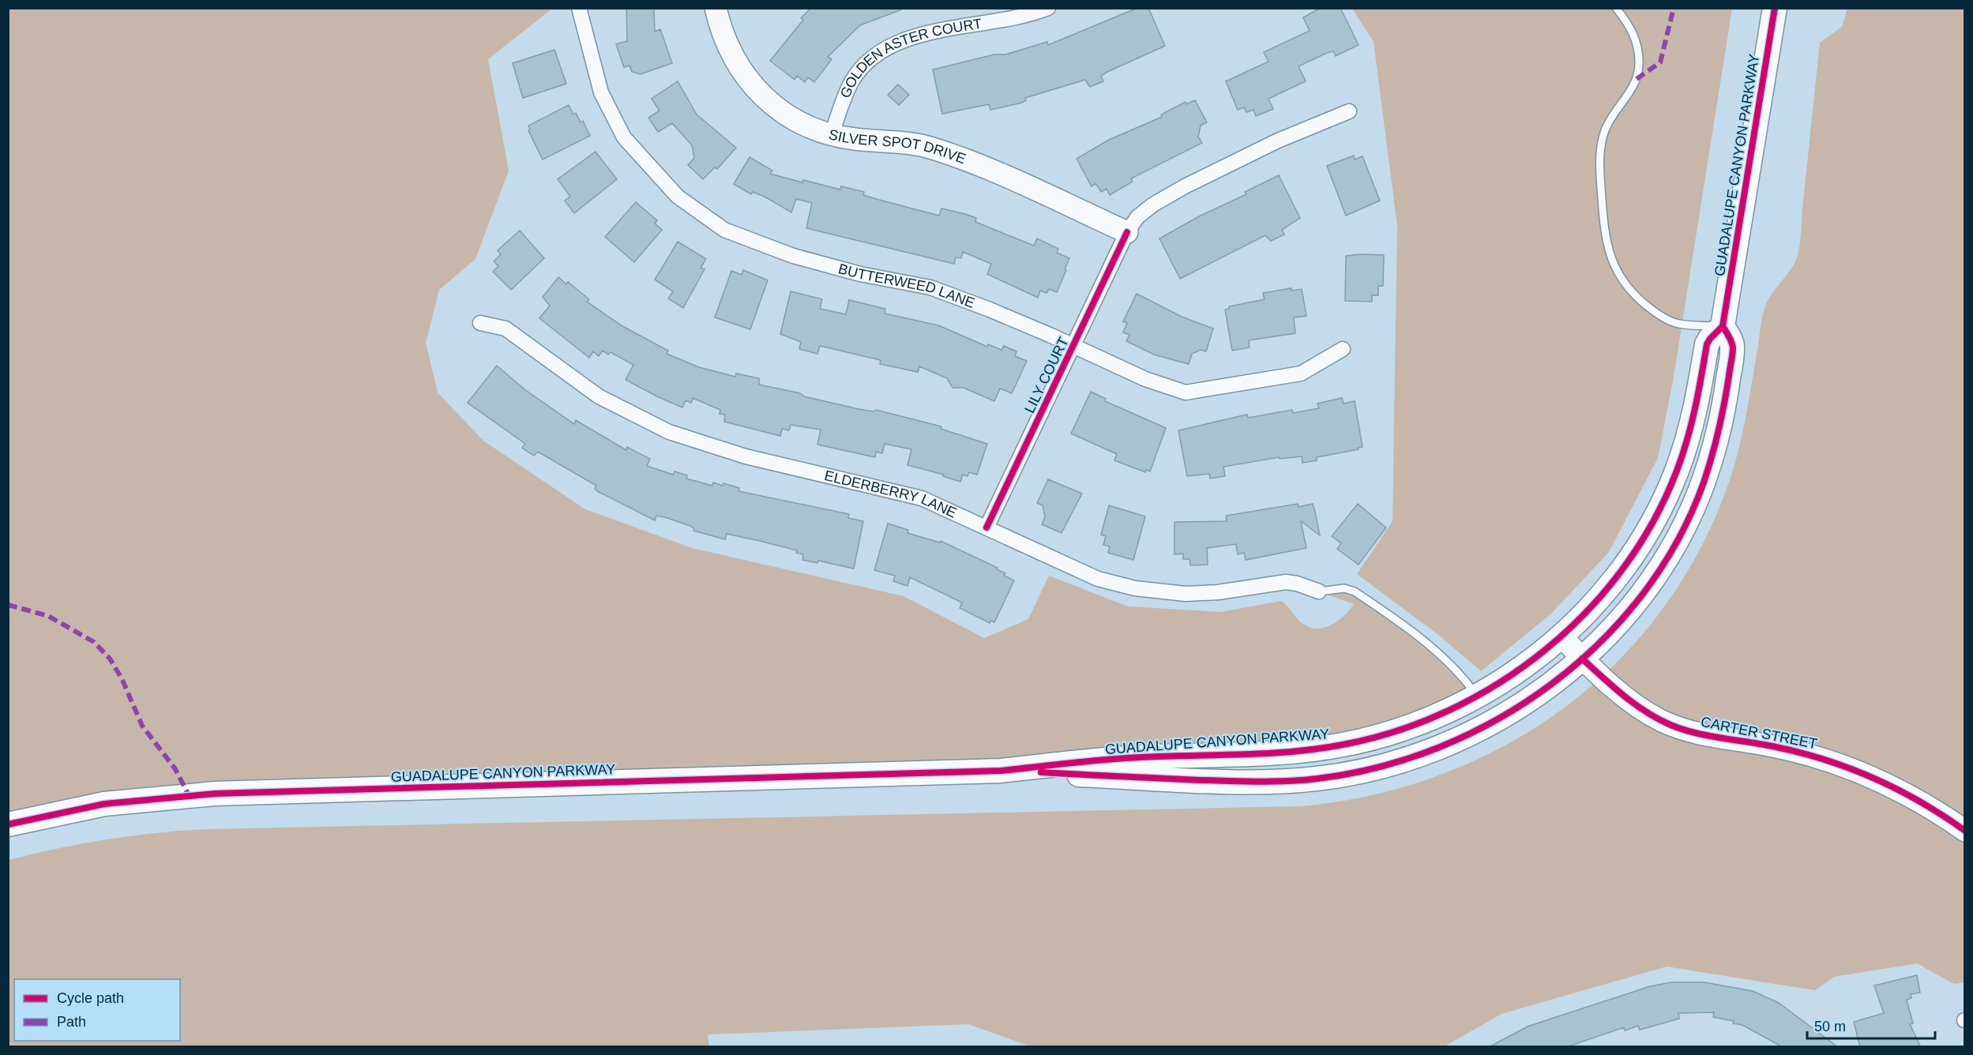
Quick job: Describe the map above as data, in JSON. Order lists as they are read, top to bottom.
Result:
{
  "streets": {
    "main road": ["GUADALUPE CANYON PARKWAY"],
    "street": [
      "GOLDEN ASTER COURT",
      "SILVER SPOT DRIVE",
      "BUTTERWEED LANE",
      "LILY COURT",
      "ELDERBERRY LANE",
      "CARTER STREET"
    ]
  },
  "crossings": [
    ["GOLDEN ASTER COURT", "SILVER SPOT DRIVE"],
    ["SILVER SPOT DRIVE", "LILY COURT"],
    ["GUADALUPE CANYON PARKWAY", "CARTER STREET"],
    ["BUTTERWEED LANE", "LILY COURT"],
    ["LILY COURT", "ELDERBERRY LANE"]
  ],
  "legend": ["Cycle path", "Path"],
  "scale_bar": "50 m"
}
